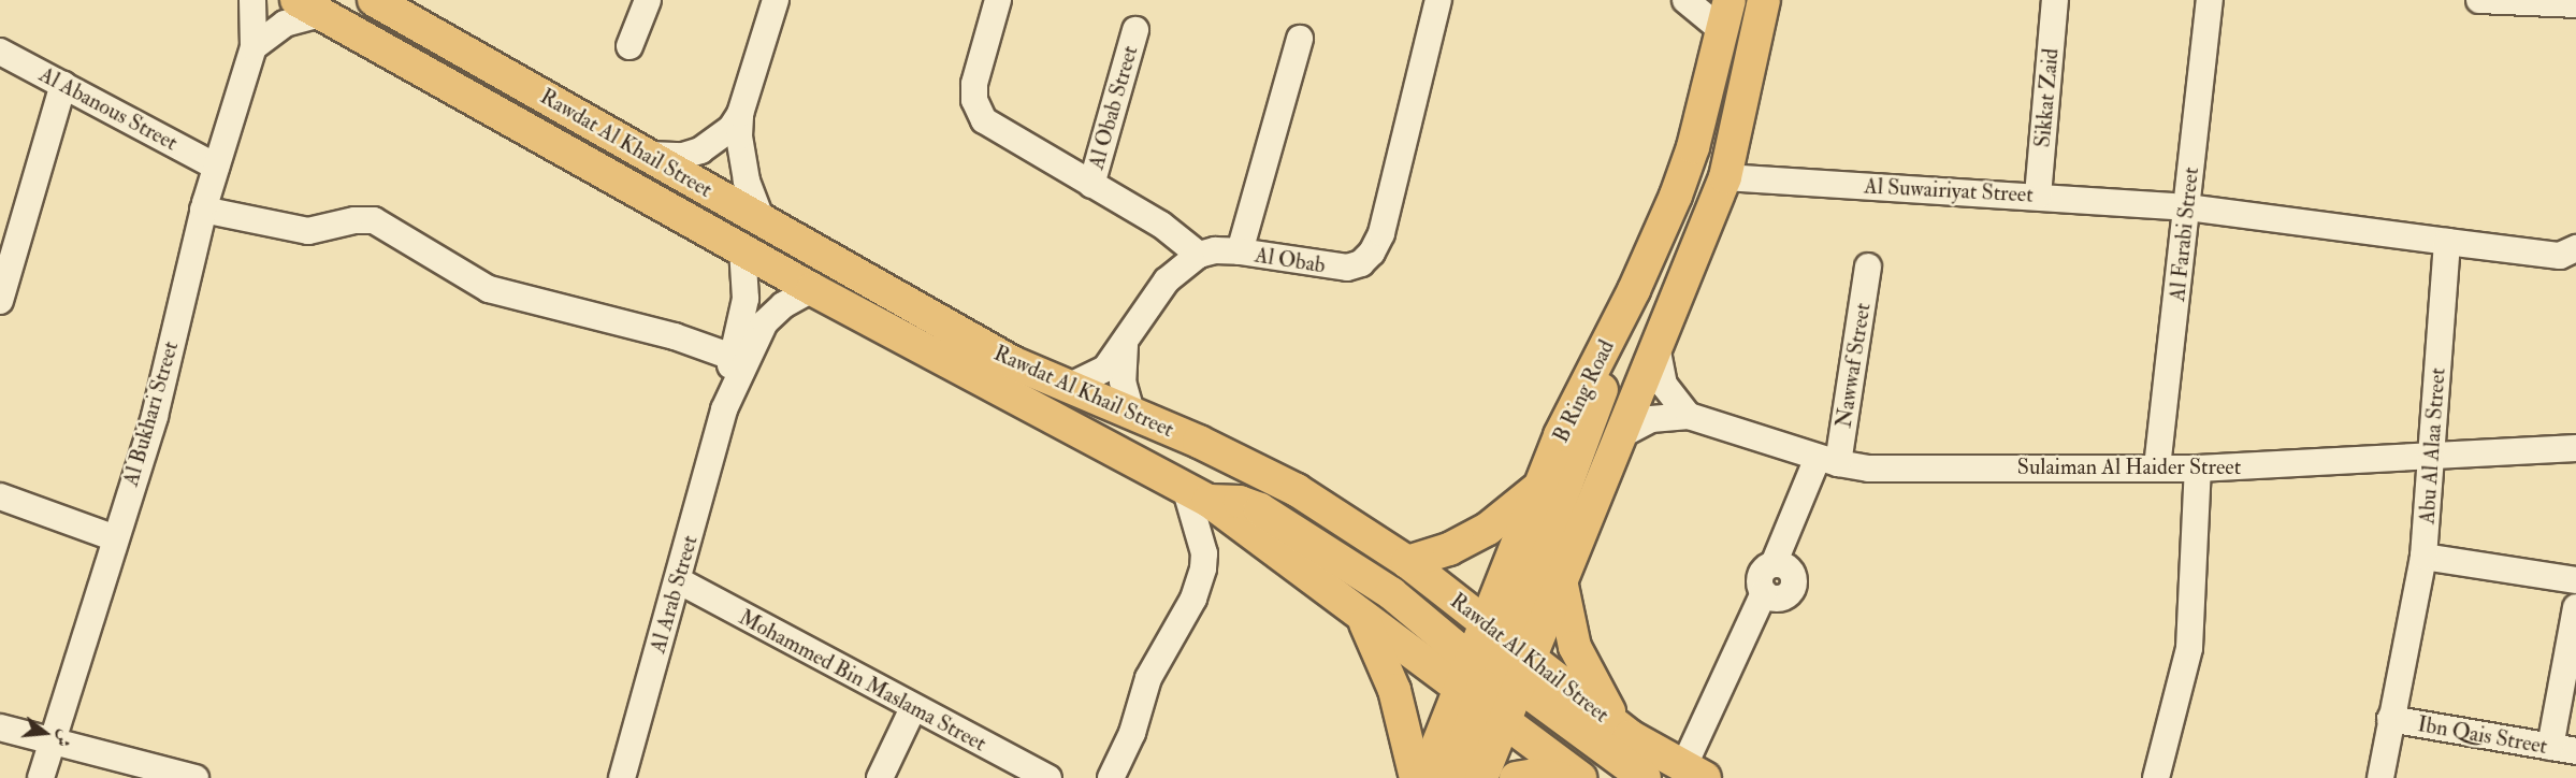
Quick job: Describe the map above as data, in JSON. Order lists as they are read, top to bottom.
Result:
{
  "streets": {
    "main road": ["Rawdat Al Khail Street", "B Ring Road"],
    "street": [
      "Sikkat Zaid",
      "Al Obab Street",
      "Al Abanous Street",
      "Al Suwairiyat Street",
      "Al Farabi Street",
      "Al Obab",
      "Nawwaf Street",
      "Al Bukhari Street",
      "Abu Al Alaa Street",
      "Sulaiman Al Haider Street",
      "Al Arab Street",
      "Mohammed Bin Maslama Street",
      "Ibn Qais Street"
    ]
  },
  "crossings": [
    ["Sikkat Zaid", "Al Suwairiyat Street"],
    ["Al Abanous Street", "Al Bukhari Street"],
    ["Rawdat Al Khail Street", "Nawwaf Street"],
    ["Rawdat Al Khail Street", "B Ring Road"],
    ["Rawdat Al Khail Street", "Al Arab Street"],
    ["Al Suwairiyat Street", "Al Farabi Street"],
    ["Al Suwairiyat Street", "B Ring Road"],
    ["Al Suwairiyat Street", "Abu Al Alaa Street"],
    ["Al Farabi Street", "Sulaiman Al Haider Street"],
    ["Nawwaf Street", "Sulaiman Al Haider Street"],
    ["B Ring Road", "Sulaiman Al Haider Street"],
    ["Abu Al Alaa Street", "Sulaiman Al Haider Street"],
    ["Abu Al Alaa Street", "Ibn Qais Street"],
    ["Al Arab Street", "Mohammed Bin Maslama Street"]
  ],
  "north": "right"
}
